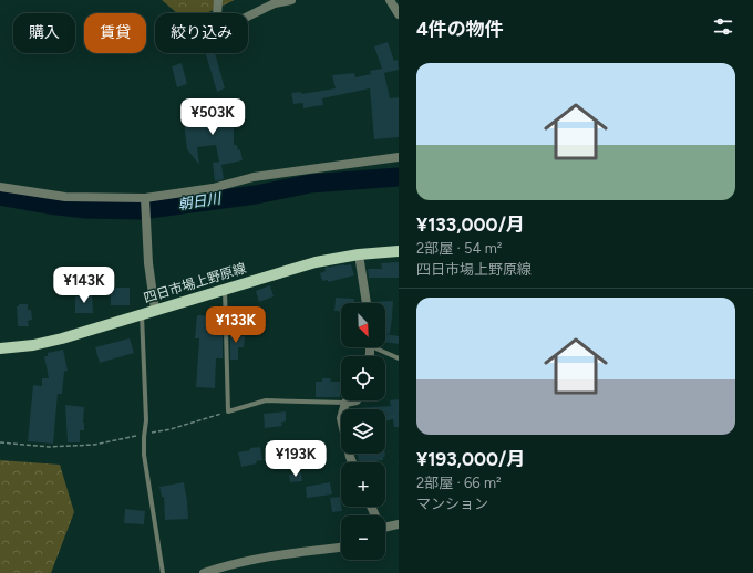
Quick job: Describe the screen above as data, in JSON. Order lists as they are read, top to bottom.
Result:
{
  "streets": {
    "main road": ["四日市場上野原線"]
  },
  "water": ["朝日川"],
  "north": "bottom right",
  "page": {
    "heading": "4件の物件",
    "chip": ["購入", "賃貸", "絞り込み"],
    "list": [
      {
        "name": "¥133,000/月",
        "note": "2部屋 · 54 m² · 四日市場上野原線"
      },
      {
        "name": "¥193,000/月",
        "note": "2部屋 · 66 m² · マンション"
      }
    ],
    "price": [
      "¥503K",
      "¥143K",
      "¥133K",
      "¥193K"
    ],
    "map_buttons": ["+", "−"]
  }
}
